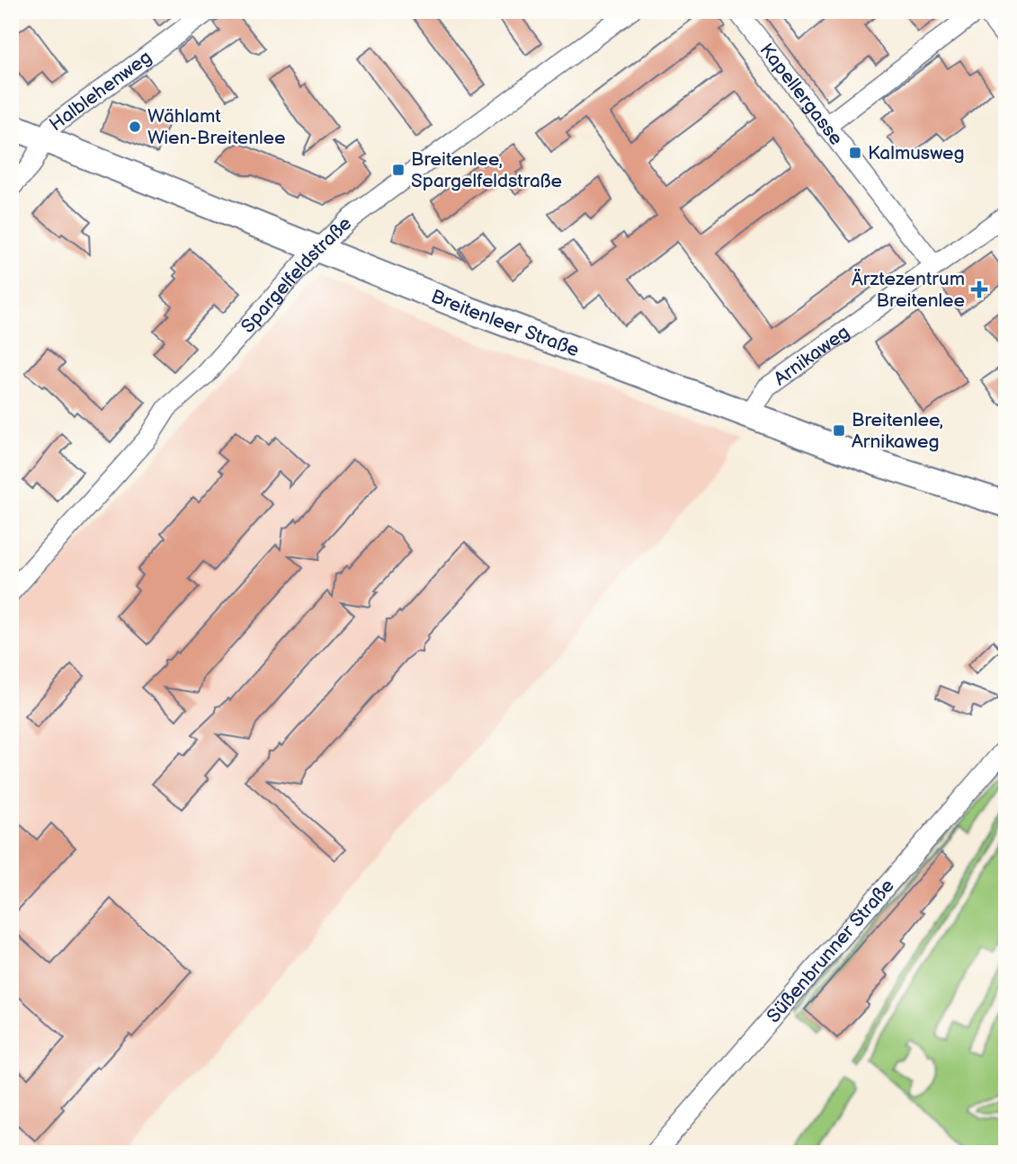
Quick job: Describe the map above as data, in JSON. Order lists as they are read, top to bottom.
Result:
{
  "streets": {
    "main road": ["Breitenleer Straße"],
    "street": [
      "Halblehenweg",
      "Kapellergasse",
      "Spargelfeldstraße",
      "Arnikaweg",
      "Süßenbrunner Straße"
    ]
  },
  "crossings": [
    ["Halblehenweg", "Breitenleer Straße"],
    ["Kapellergasse", "Arnikaweg"],
    ["Spargelfeldstraße", "Breitenleer Straße"],
    ["Breitenleer Straße", "Arnikaweg"]
  ],
  "places": {
    "other": ["Wählamt Wien-Breitenlee"],
    "transit": ["Kalmusweg", "Breitenlee, Spargelfeldstraße", "Breitenlee, Arnikaweg"],
    "health": ["Ärztezentrum Breitenlee"]
  }
}
